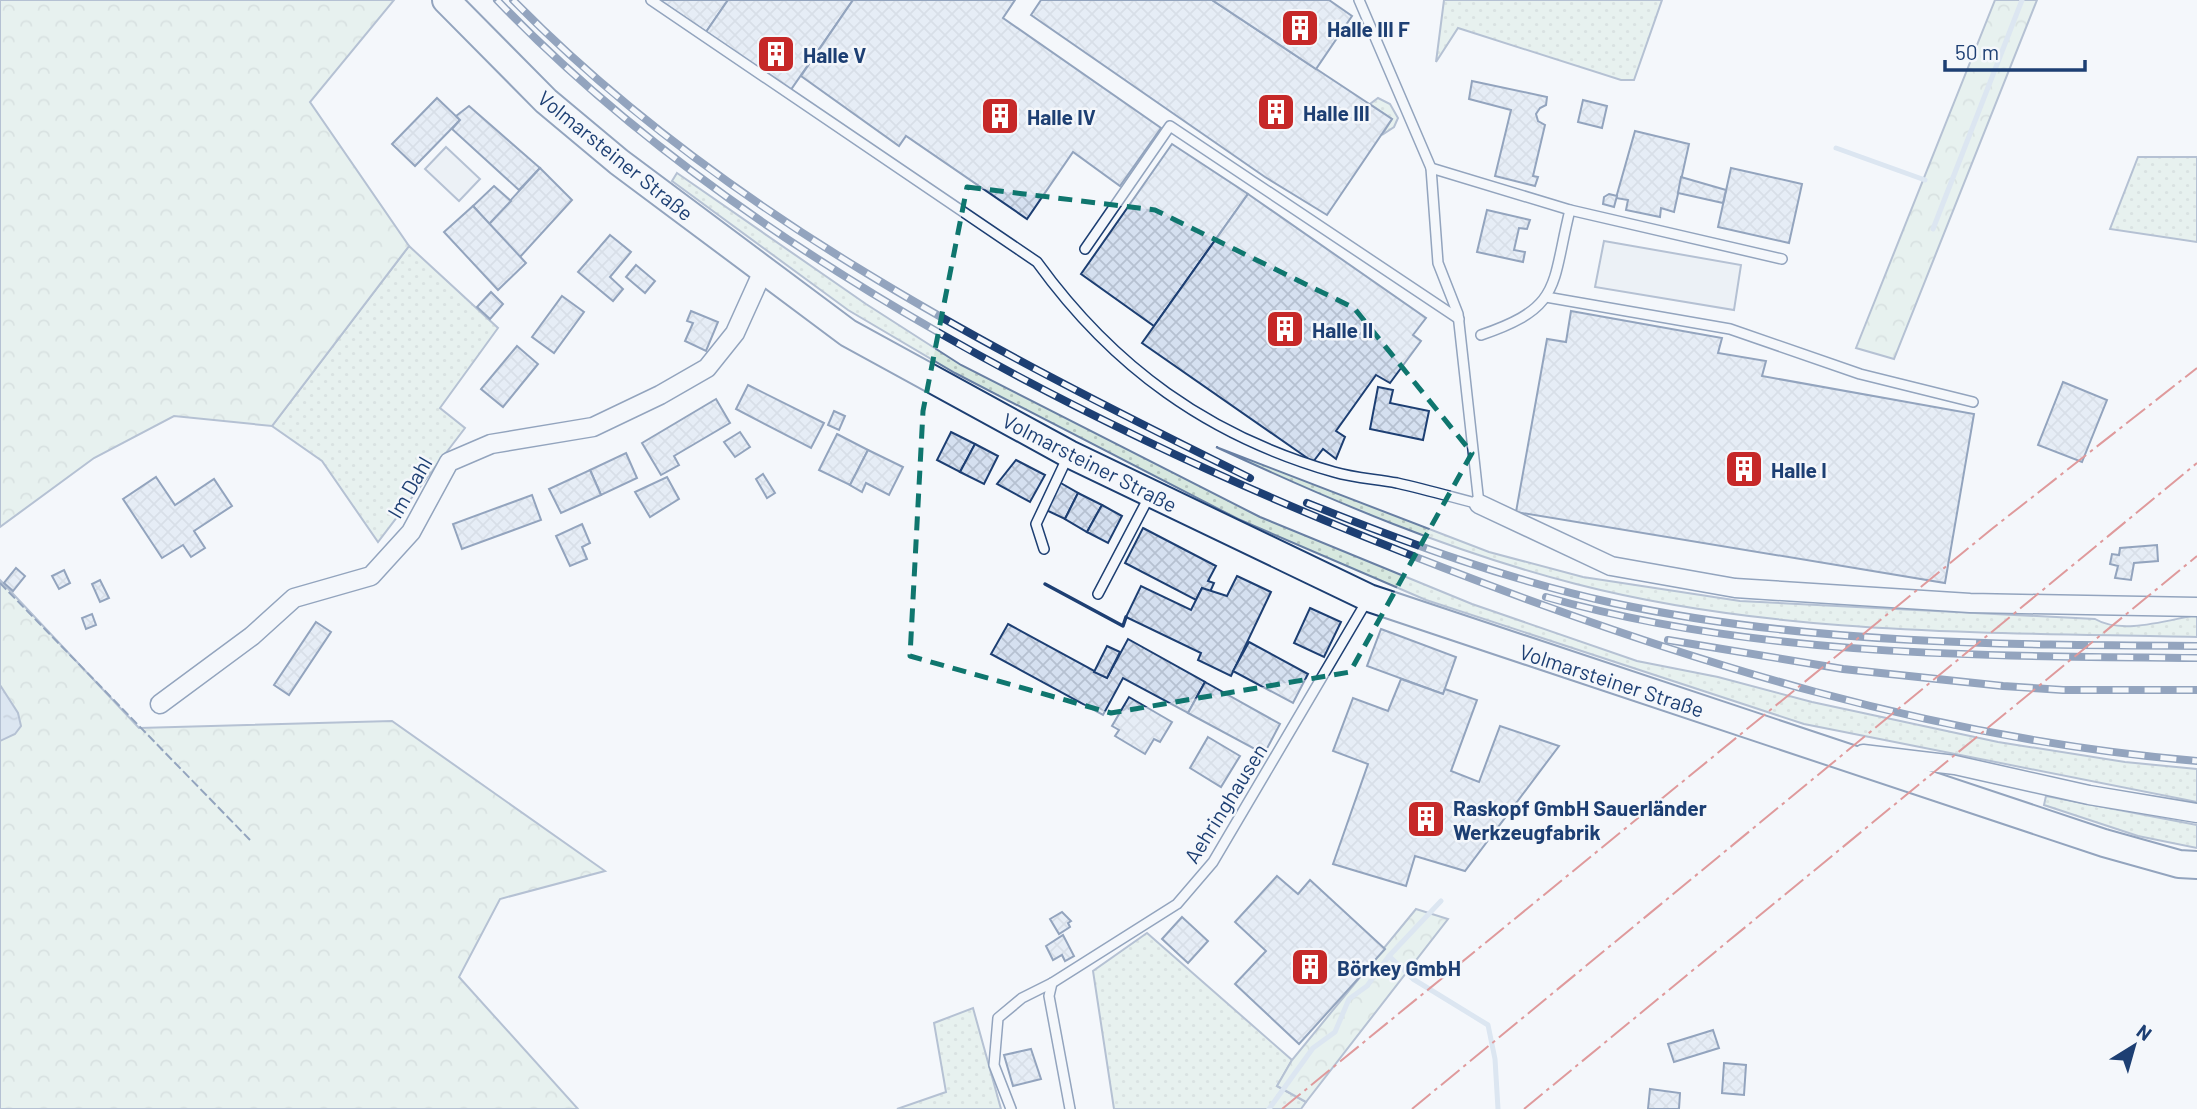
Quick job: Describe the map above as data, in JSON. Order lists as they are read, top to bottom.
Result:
{
  "streets": {
    "main road": ["Volmarsteiner Straße"],
    "street": ["Im Dahl"],
    "lane": ["Aehringhausen"]
  },
  "crossings": [
    ["Volmarsteiner Straße", "Im Dahl"],
    ["Volmarsteiner Straße", "Aehringhausen"]
  ],
  "places": {
    "building": [
      "Halle III F",
      "Halle V",
      "Halle III",
      "Halle IV",
      "Halle II",
      "Halle I",
      "Raskopf GmbH Sauerländer Werkzeugfabrik",
      "Börkey GmbH"
    ]
  },
  "scale_bar": "50 m",
  "north": "top right"
}
